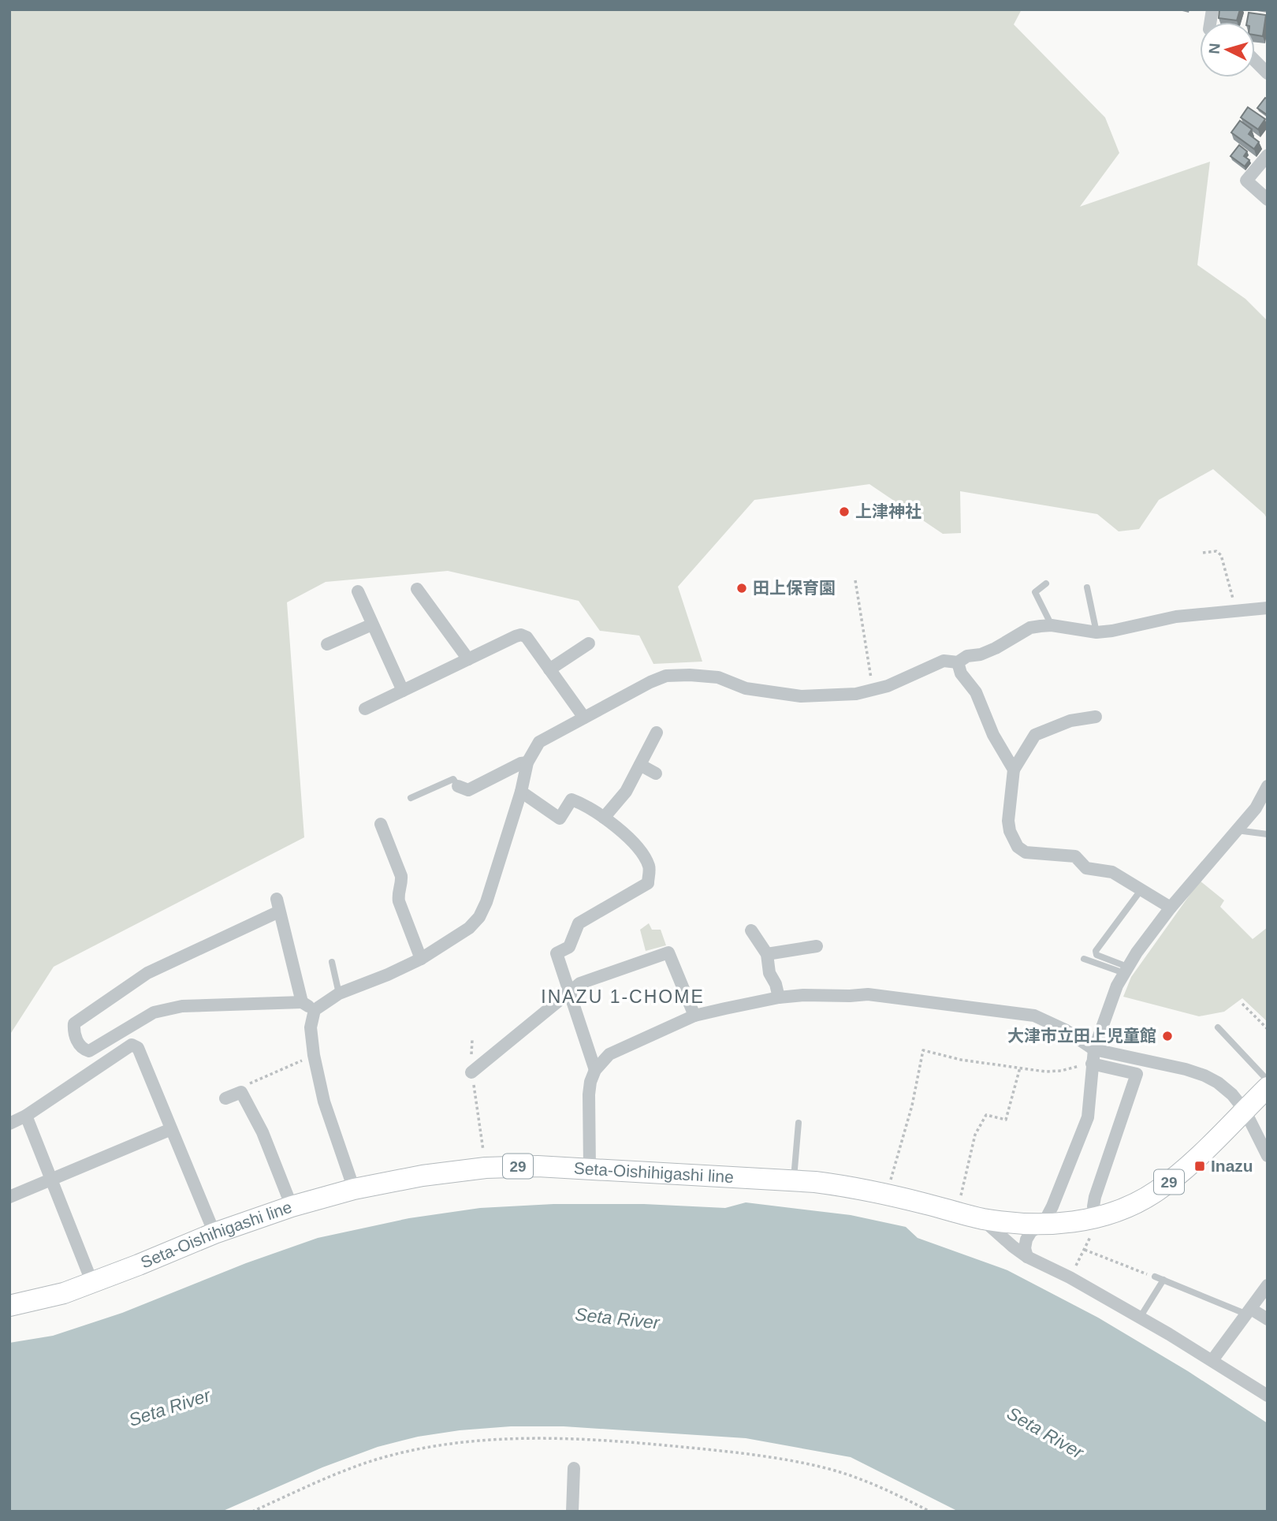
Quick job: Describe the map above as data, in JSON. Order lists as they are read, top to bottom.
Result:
{
  "streets": {
    "main road": ["29", "Seta-Oishihigashi line"]
  },
  "districts": ["INAZU 1-CHOME"],
  "water": ["Seta River"],
  "places": {
    "other": ["上津神社", "田上保育園", "大津市立田上児童館"],
    "transit": ["Inazu"]
  },
  "north": "left"
}
